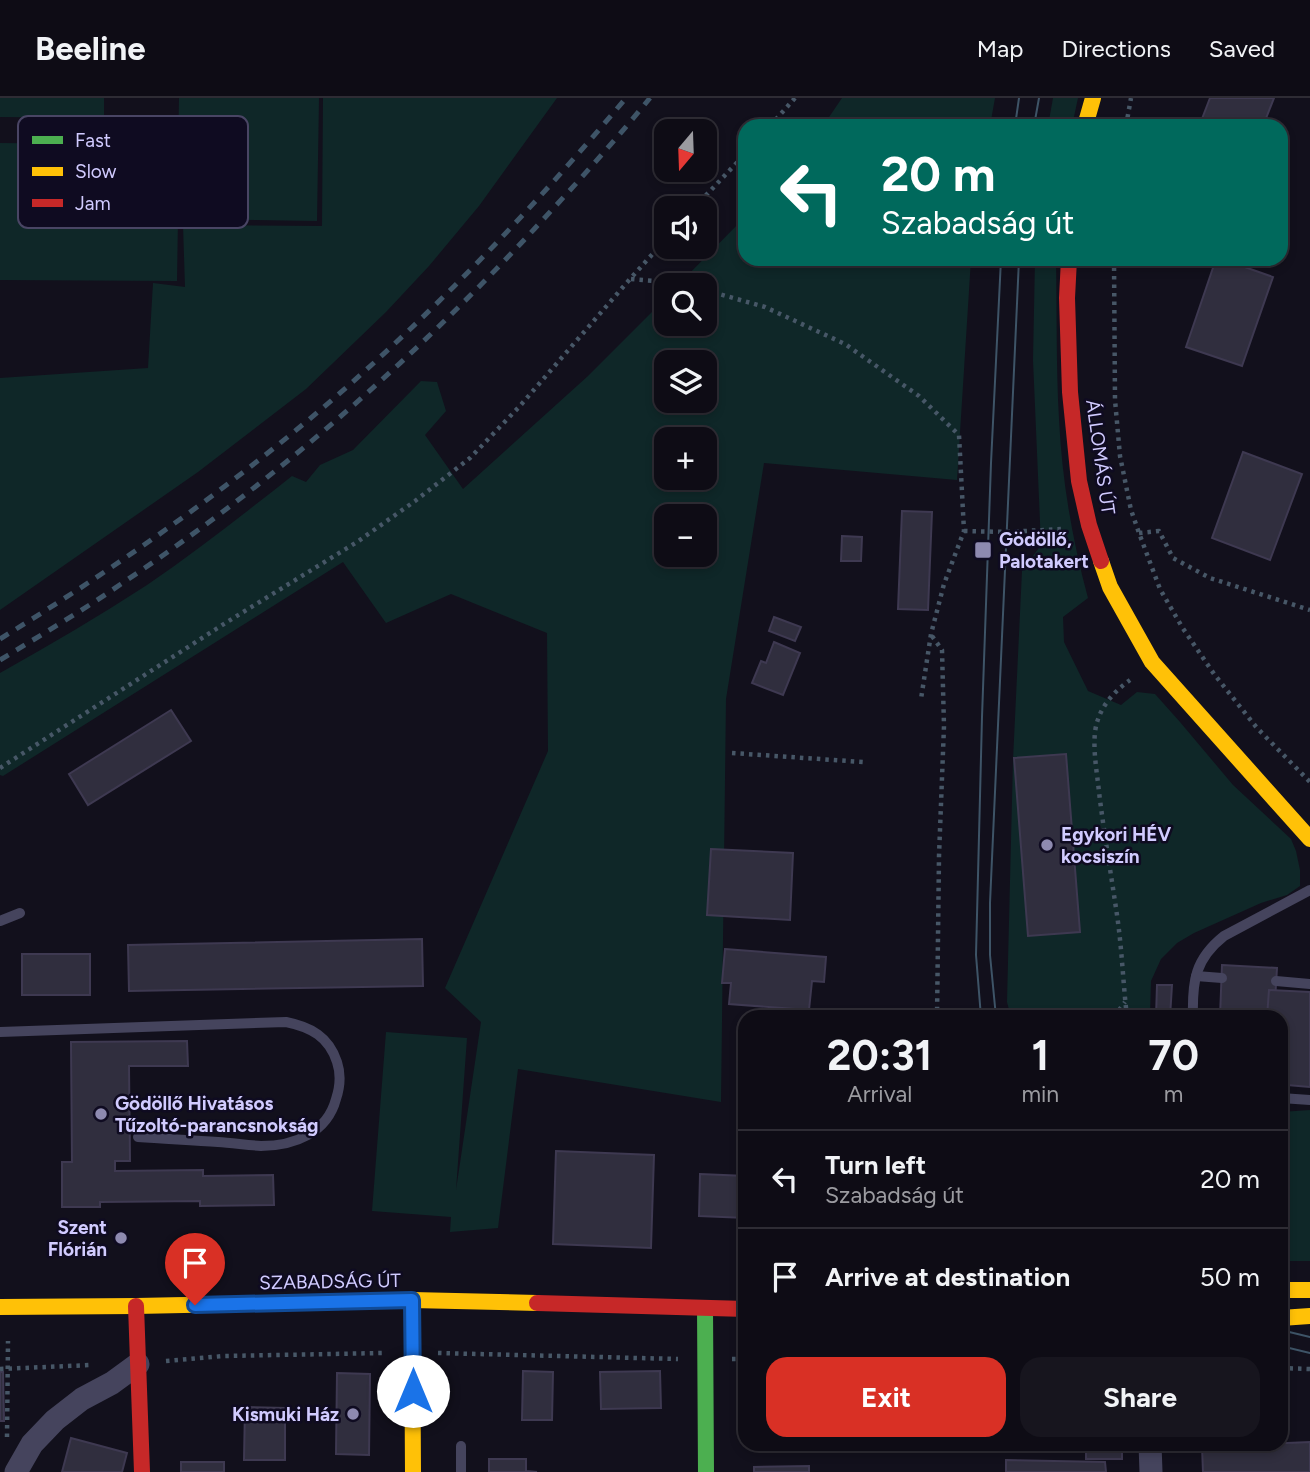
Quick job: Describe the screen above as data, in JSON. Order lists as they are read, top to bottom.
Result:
{
  "streets": {
    "main road": ["ÁLLOMÁS ÚT", "SZABADSÁG ÚT"]
  },
  "places": {
    "transit": ["Gödöllő, Palotakert"],
    "other": [
      "Egykori HÉV kocsiszín",
      "Gödöllő Hivatásos Tűzoltó-parancsnokság",
      "Szent Flórián",
      "Kismuki Ház"
    ]
  },
  "legend": ["Fast", "Slow", "Jam"],
  "north": "bottom",
  "page": {
    "header": "Beeline",
    "nav": ["Map", "Directions", "Saved"],
    "map_buttons": ["+", "−"],
    "turn": ["20 m", "Szabadság út"],
    "eta": [
      "20:31",
      "Arrival",
      "1",
      "min",
      "70",
      "m"
    ],
    "list": [
      {
        "name": "Turn left",
        "note": "Szabadság út",
        "value": "20 m"
      },
      {
        "name": "Arrive at destination",
        "value": "50 m"
      }
    ],
    "buttons": ["Exit", "Share"]
  }
}
